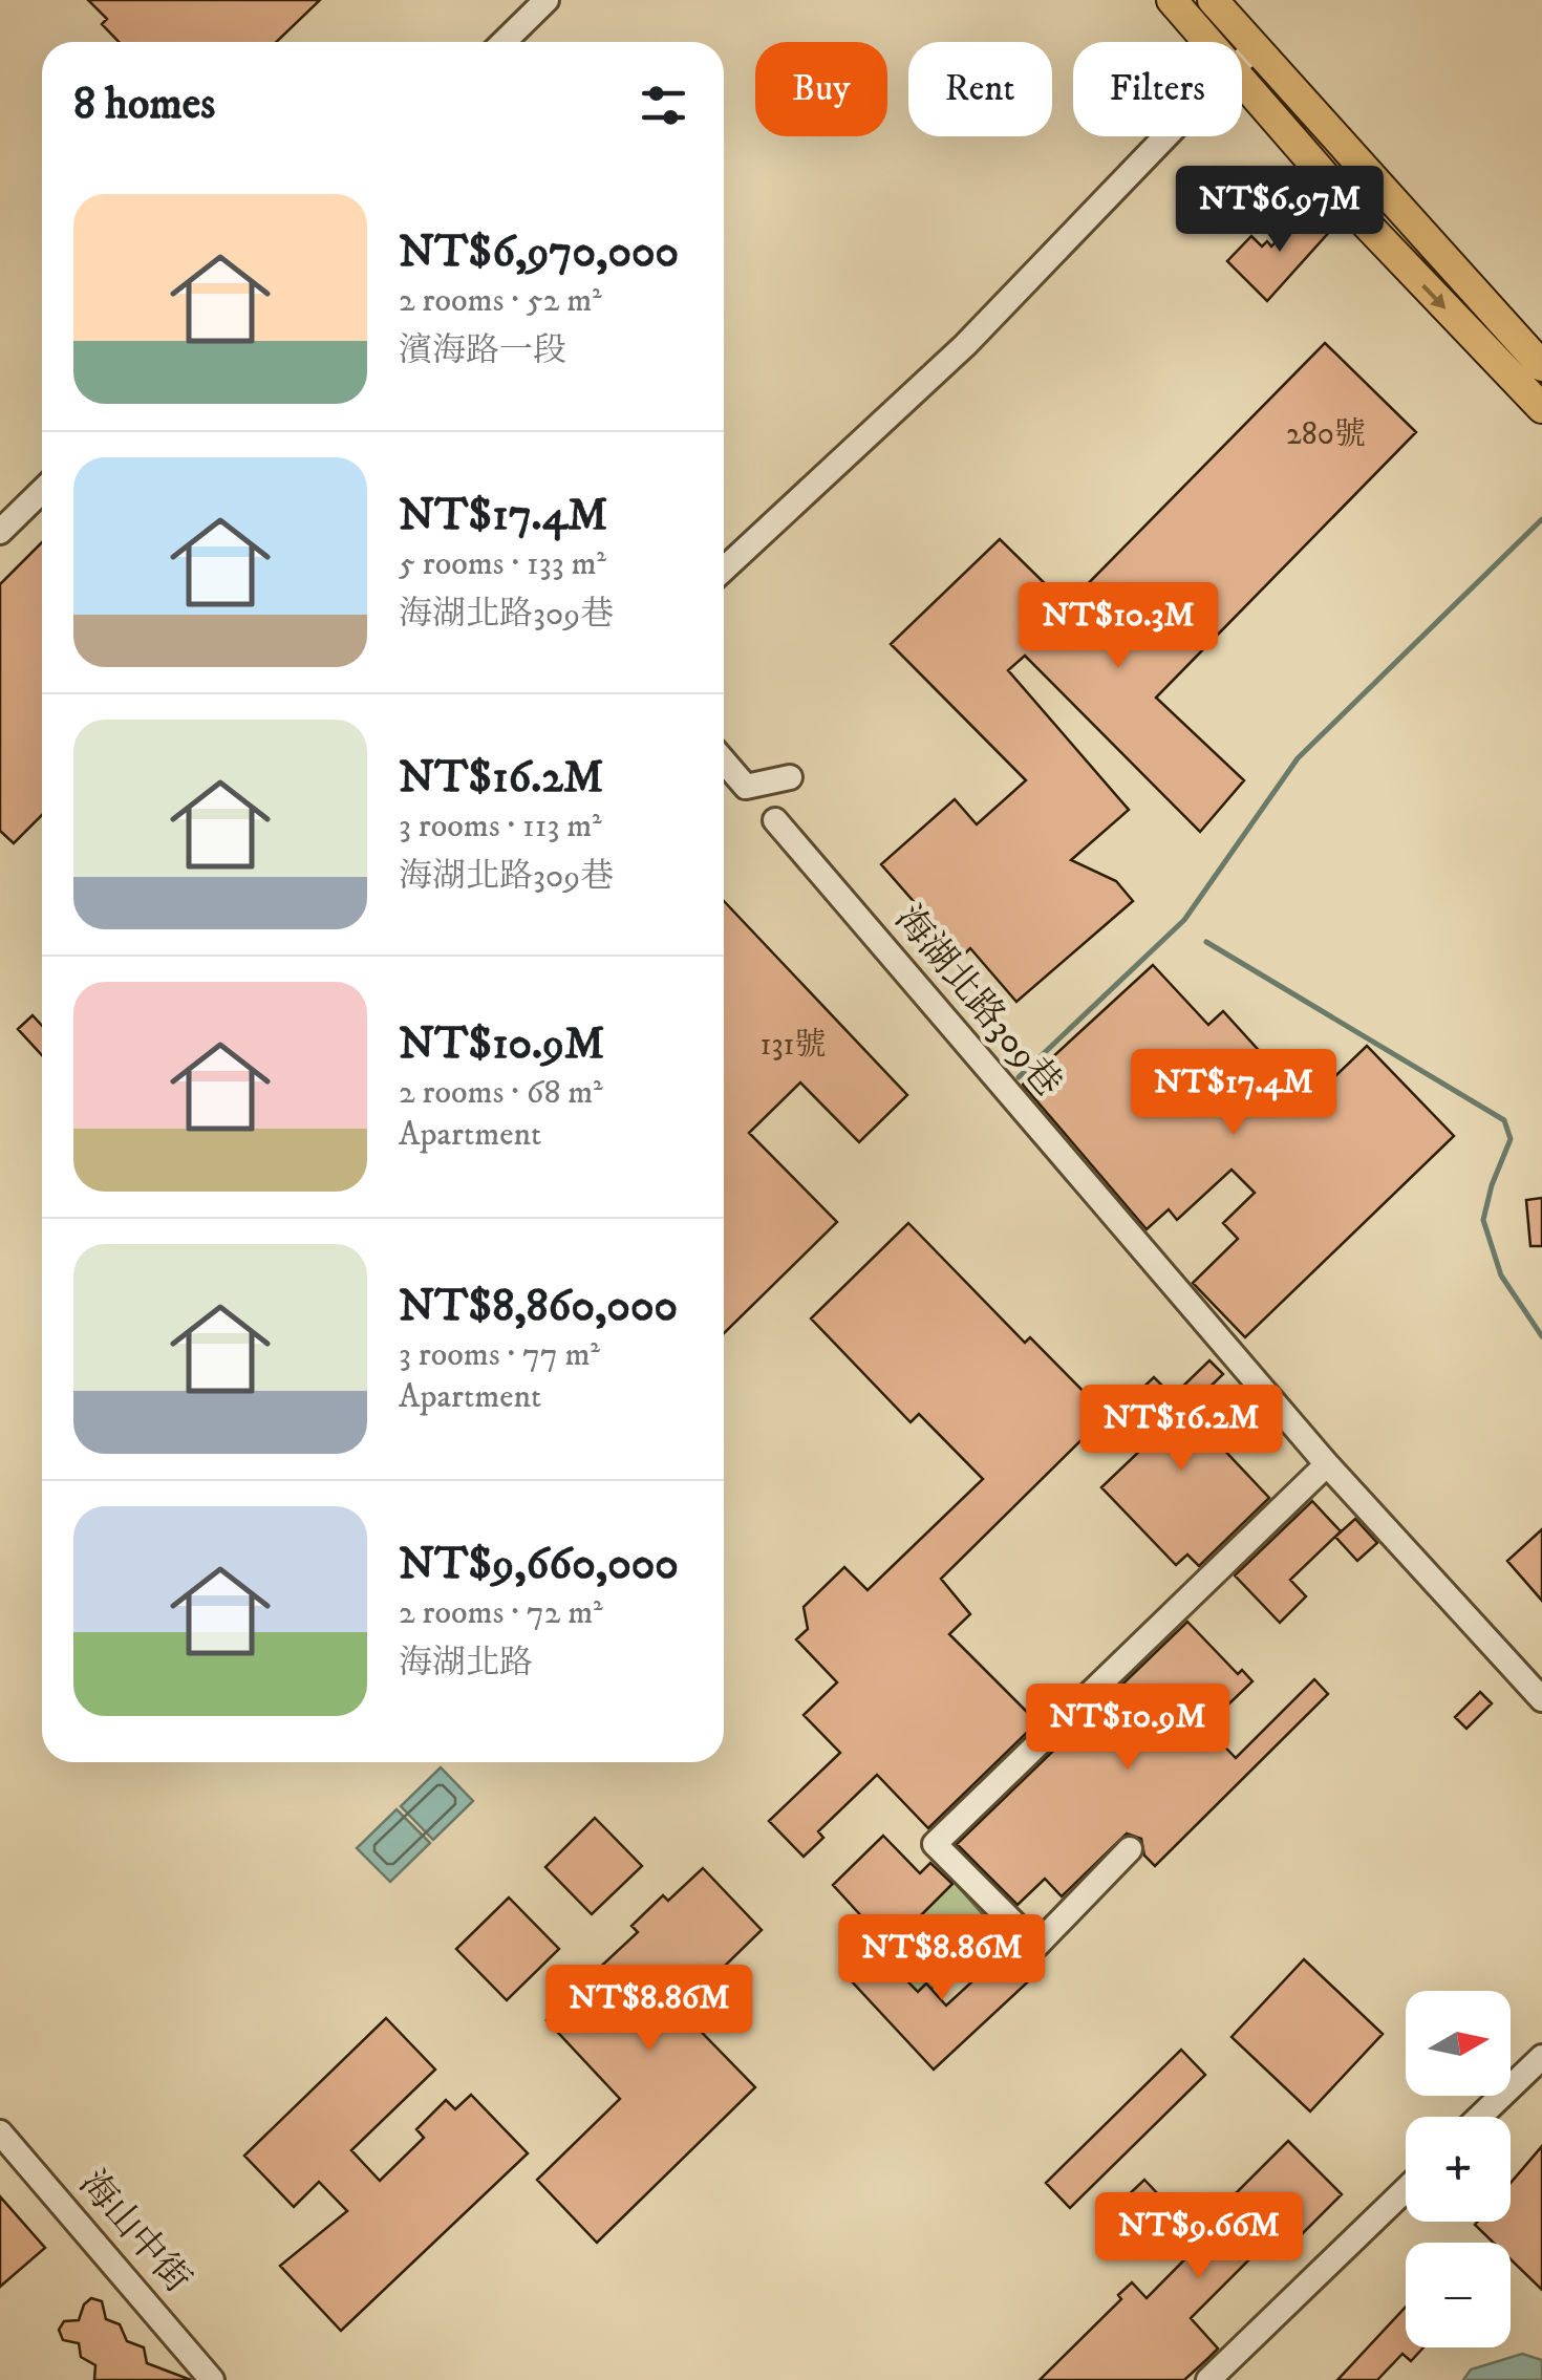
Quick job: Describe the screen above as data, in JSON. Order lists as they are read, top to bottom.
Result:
{
  "streets": {
    "street": ["海湖北路309巷", "海山中街"]
  },
  "house_numbers": ["280號", "131號"],
  "north": "right",
  "page": {
    "chip": ["Buy", "Rent", "Filters"],
    "heading": "8 homes",
    "price": [
      "NT$6.97M",
      "NT$10.3M",
      "NT$17.4M",
      "NT$16.2M",
      "NT$10.9M",
      "NT$8.86M",
      "NT$8.86M",
      "NT$9.66M"
    ],
    "list": [
      {
        "name": "NT$6,970,000",
        "note": "2 rooms · 52 m² · 濱海路一段"
      },
      {
        "name": "NT$17.4M",
        "note": "5 rooms · 133 m² · 海湖北路309巷"
      },
      {
        "name": "NT$16.2M",
        "note": "3 rooms · 113 m² · 海湖北路309巷"
      },
      {
        "name": "NT$10.9M",
        "note": "2 rooms · 68 m² · Apartment"
      },
      {
        "name": "NT$8,860,000",
        "note": "3 rooms · 77 m² · Apartment"
      },
      {
        "name": "NT$9,660,000",
        "note": "2 rooms · 72 m² · 海湖北路"
      }
    ],
    "map_buttons": ["+", "−"]
  }
}
